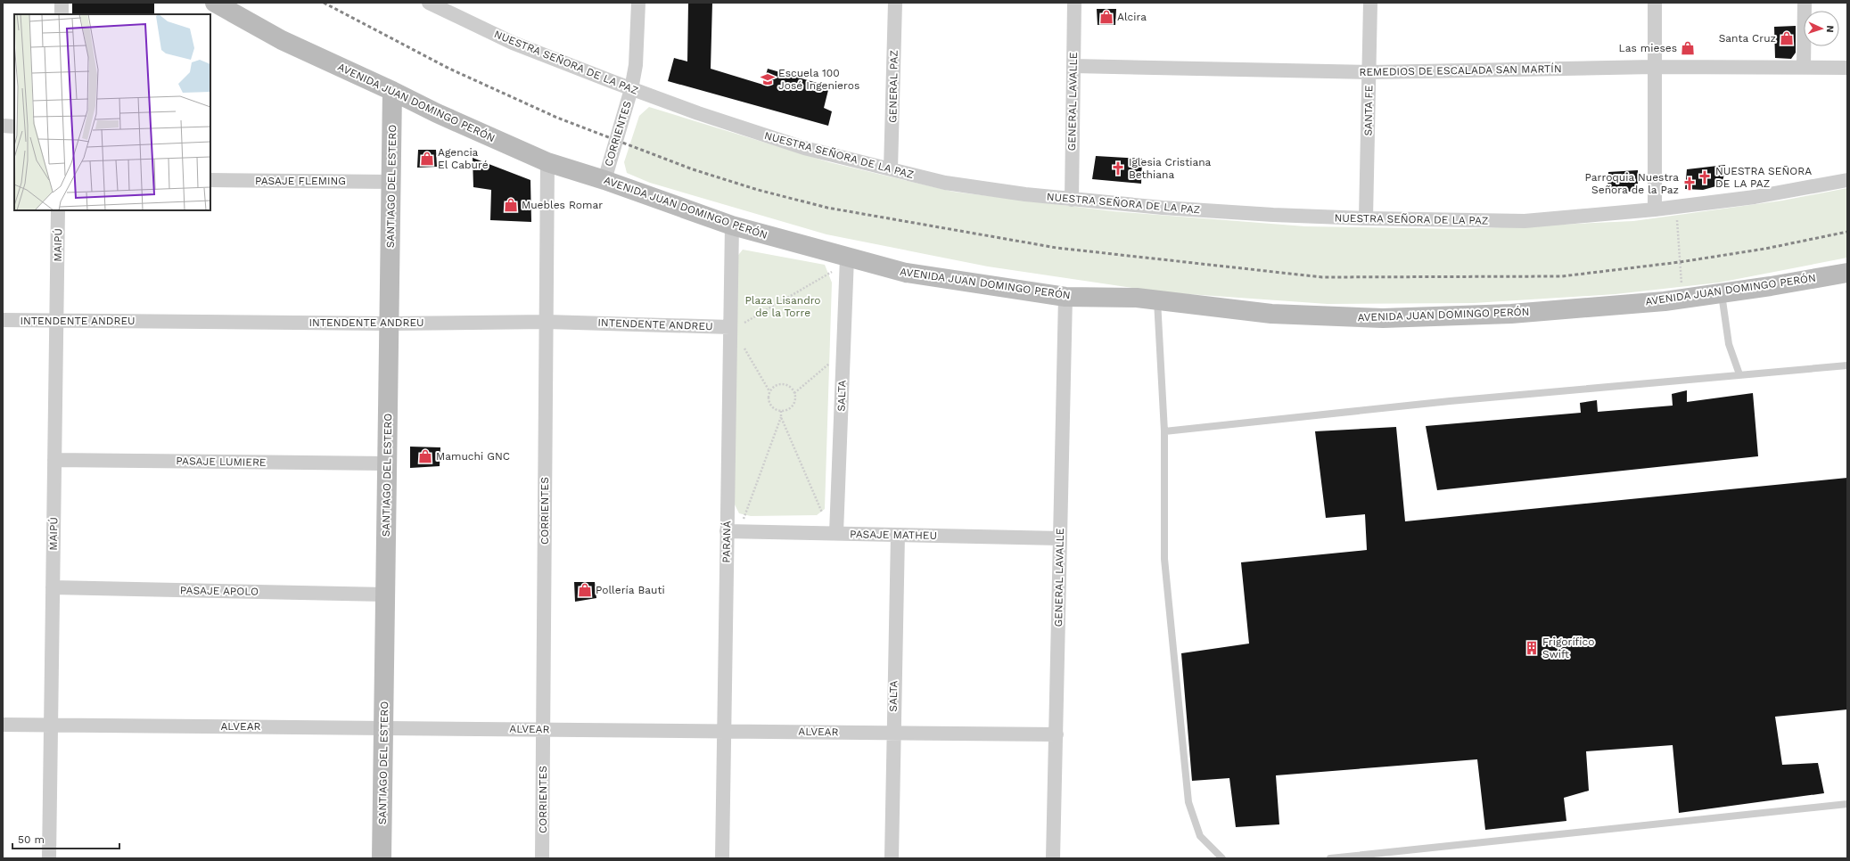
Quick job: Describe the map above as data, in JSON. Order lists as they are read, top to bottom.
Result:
{
  "streets": {
    "street": [
      "NUESTRA SEÑORA DE LA PAZ",
      "REMEDIOS DE ESCALADA SAN MARTÍN",
      "GENERAL PAZ",
      "GENERAL LAVALLE",
      "AVENIDA JUAN DOMINGO PERÓN",
      "SANTA FE",
      "CORRIENTES",
      "PASAJE FLEMING",
      "SANTIAGO DEL ESTERO",
      "MAIPÚ",
      "INTENDENTE ANDREU",
      "SALTA",
      "PASAJE LUMIERE",
      "PASAJE MATHEU",
      "PARANÁ",
      "PASAJE APOLO",
      "ALVEAR"
    ]
  },
  "crossings": [
    ["NUESTRA SEÑORA DE LA PAZ", "GENERAL PAZ"],
    ["NUESTRA SEÑORA DE LA PAZ", "GENERAL LAVALLE"],
    ["NUESTRA SEÑORA DE LA PAZ", "SANTA FE"],
    ["NUESTRA SEÑORA DE LA PAZ", "CORRIENTES"],
    ["REMEDIOS DE ESCALADA SAN MARTÍN", "GENERAL LAVALLE"],
    ["REMEDIOS DE ESCALADA SAN MARTÍN", "SANTA FE"],
    ["GENERAL LAVALLE", "AVENIDA JUAN DOMINGO PERÓN"],
    ["GENERAL LAVALLE", "PASAJE MATHEU"],
    ["GENERAL LAVALLE", "ALVEAR"],
    ["AVENIDA JUAN DOMINGO PERÓN", "CORRIENTES"],
    ["AVENIDA JUAN DOMINGO PERÓN", "SANTIAGO DEL ESTERO"],
    ["AVENIDA JUAN DOMINGO PERÓN", "SALTA"],
    ["AVENIDA JUAN DOMINGO PERÓN", "PARANÁ"],
    ["CORRIENTES", "INTENDENTE ANDREU"],
    ["CORRIENTES", "ALVEAR"],
    ["PASAJE FLEMING", "SANTIAGO DEL ESTERO"],
    ["SANTIAGO DEL ESTERO", "INTENDENTE ANDREU"],
    ["SANTIAGO DEL ESTERO", "PASAJE LUMIERE"],
    ["SANTIAGO DEL ESTERO", "PASAJE APOLO"],
    ["SANTIAGO DEL ESTERO", "ALVEAR"],
    ["MAIPÚ", "INTENDENTE ANDREU"],
    ["MAIPÚ", "PASAJE LUMIERE"],
    ["MAIPÚ", "PASAJE APOLO"],
    ["MAIPÚ", "ALVEAR"],
    ["INTENDENTE ANDREU", "PARANÁ"],
    ["SALTA", "PASAJE MATHEU"],
    ["SALTA", "ALVEAR"],
    ["PASAJE MATHEU", "PARANÁ"],
    ["PARANÁ", "ALVEAR"]
  ],
  "parks": ["Plaza Lisandro de la Torre"],
  "places": {
    "shop": [
      "Alcira",
      "Santa Cruz",
      "Las mieses",
      "Agencia El Caburé",
      "Muebles Romar",
      "Mamuchi GNC",
      "Pollería Bauti"
    ],
    "school or university": ["Escuela 100 José Ingenieros"],
    "church": ["Iglesia Cristiana Bethiana", "NUESTRA SEÑORA DE LA PAZ", "Parroquia Nuestra Señora de la Paz"],
    "building": ["Frigorífico Swift"]
  },
  "scale_bar": "50 m",
  "north": "right"
}
